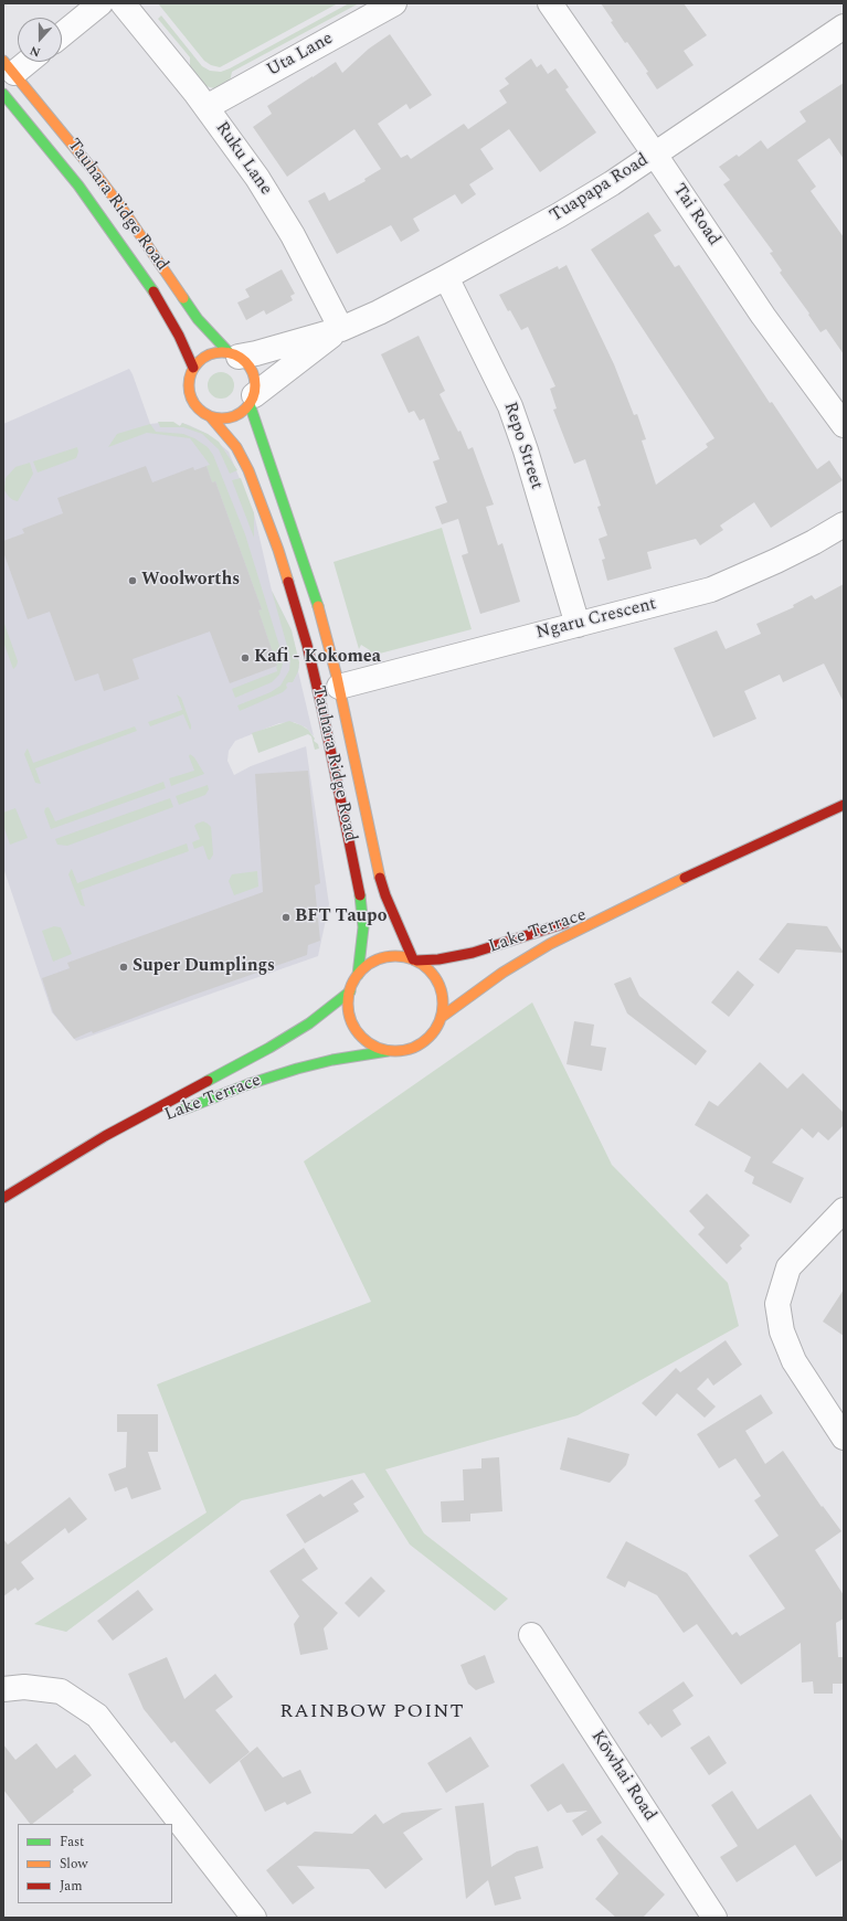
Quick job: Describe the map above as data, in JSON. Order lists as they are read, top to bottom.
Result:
{
  "streets": {
    "street": [
      "Uta Lane",
      "Ruku Lane",
      "Tuapapa Road",
      "Tauhara Ridge Road",
      "Tai Road",
      "Repo Street",
      "Ngaru Crescent",
      "Lake Terrace",
      "Kōwhai Road"
    ]
  },
  "crossings": [
    ["Uta Lane", "Ruku Lane"],
    ["Ruku Lane", "Tuapapa Road"],
    ["Tuapapa Road", "Tauhara Ridge Road"],
    ["Tuapapa Road", "Tai Road"],
    ["Tuapapa Road", "Repo Street"],
    ["Tauhara Ridge Road", "Ngaru Crescent"],
    ["Tauhara Ridge Road", "Lake Terrace"],
    ["Repo Street", "Ngaru Crescent"]
  ],
  "districts": ["RAINBOW POINT"],
  "places": [
    "Woolworths",
    "Kafi - Kokomea",
    "BFT Taupo",
    "Super Dumplings"
  ],
  "legend": ["Fast", "Slow", "Jam"],
  "north": "bottom"
}
